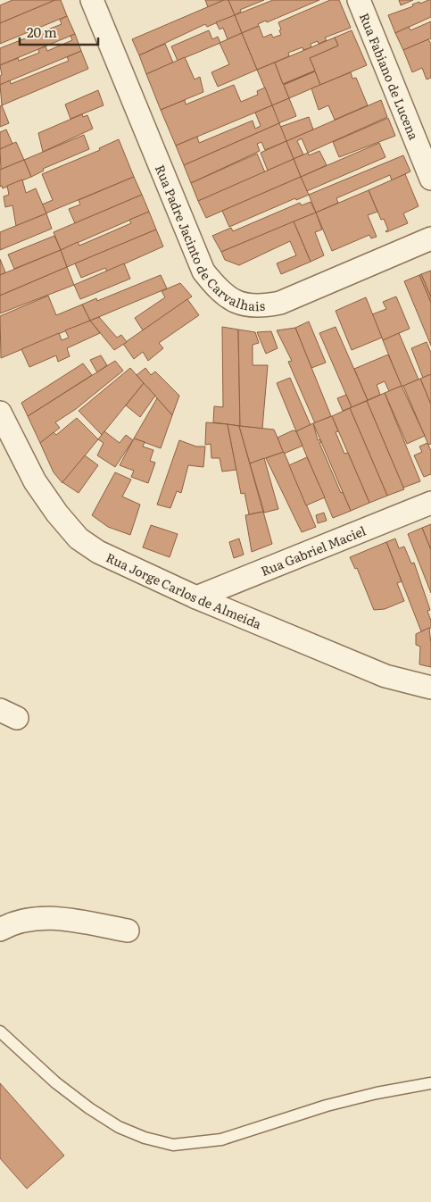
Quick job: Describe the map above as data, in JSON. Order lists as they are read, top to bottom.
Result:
{
  "streets": {
    "street": [
      "Rua Fabiano de Lucena",
      "Rua Padre Jacinto de Carvalhais",
      "Rua Gabriel Maciel",
      "Rua Jorge Carlos de Almeida"
    ]
  },
  "crossings": [
    ["Rua Gabriel Maciel", "Rua Jorge Carlos de Almeida"]
  ],
  "scale_bar": "20 m"
}
